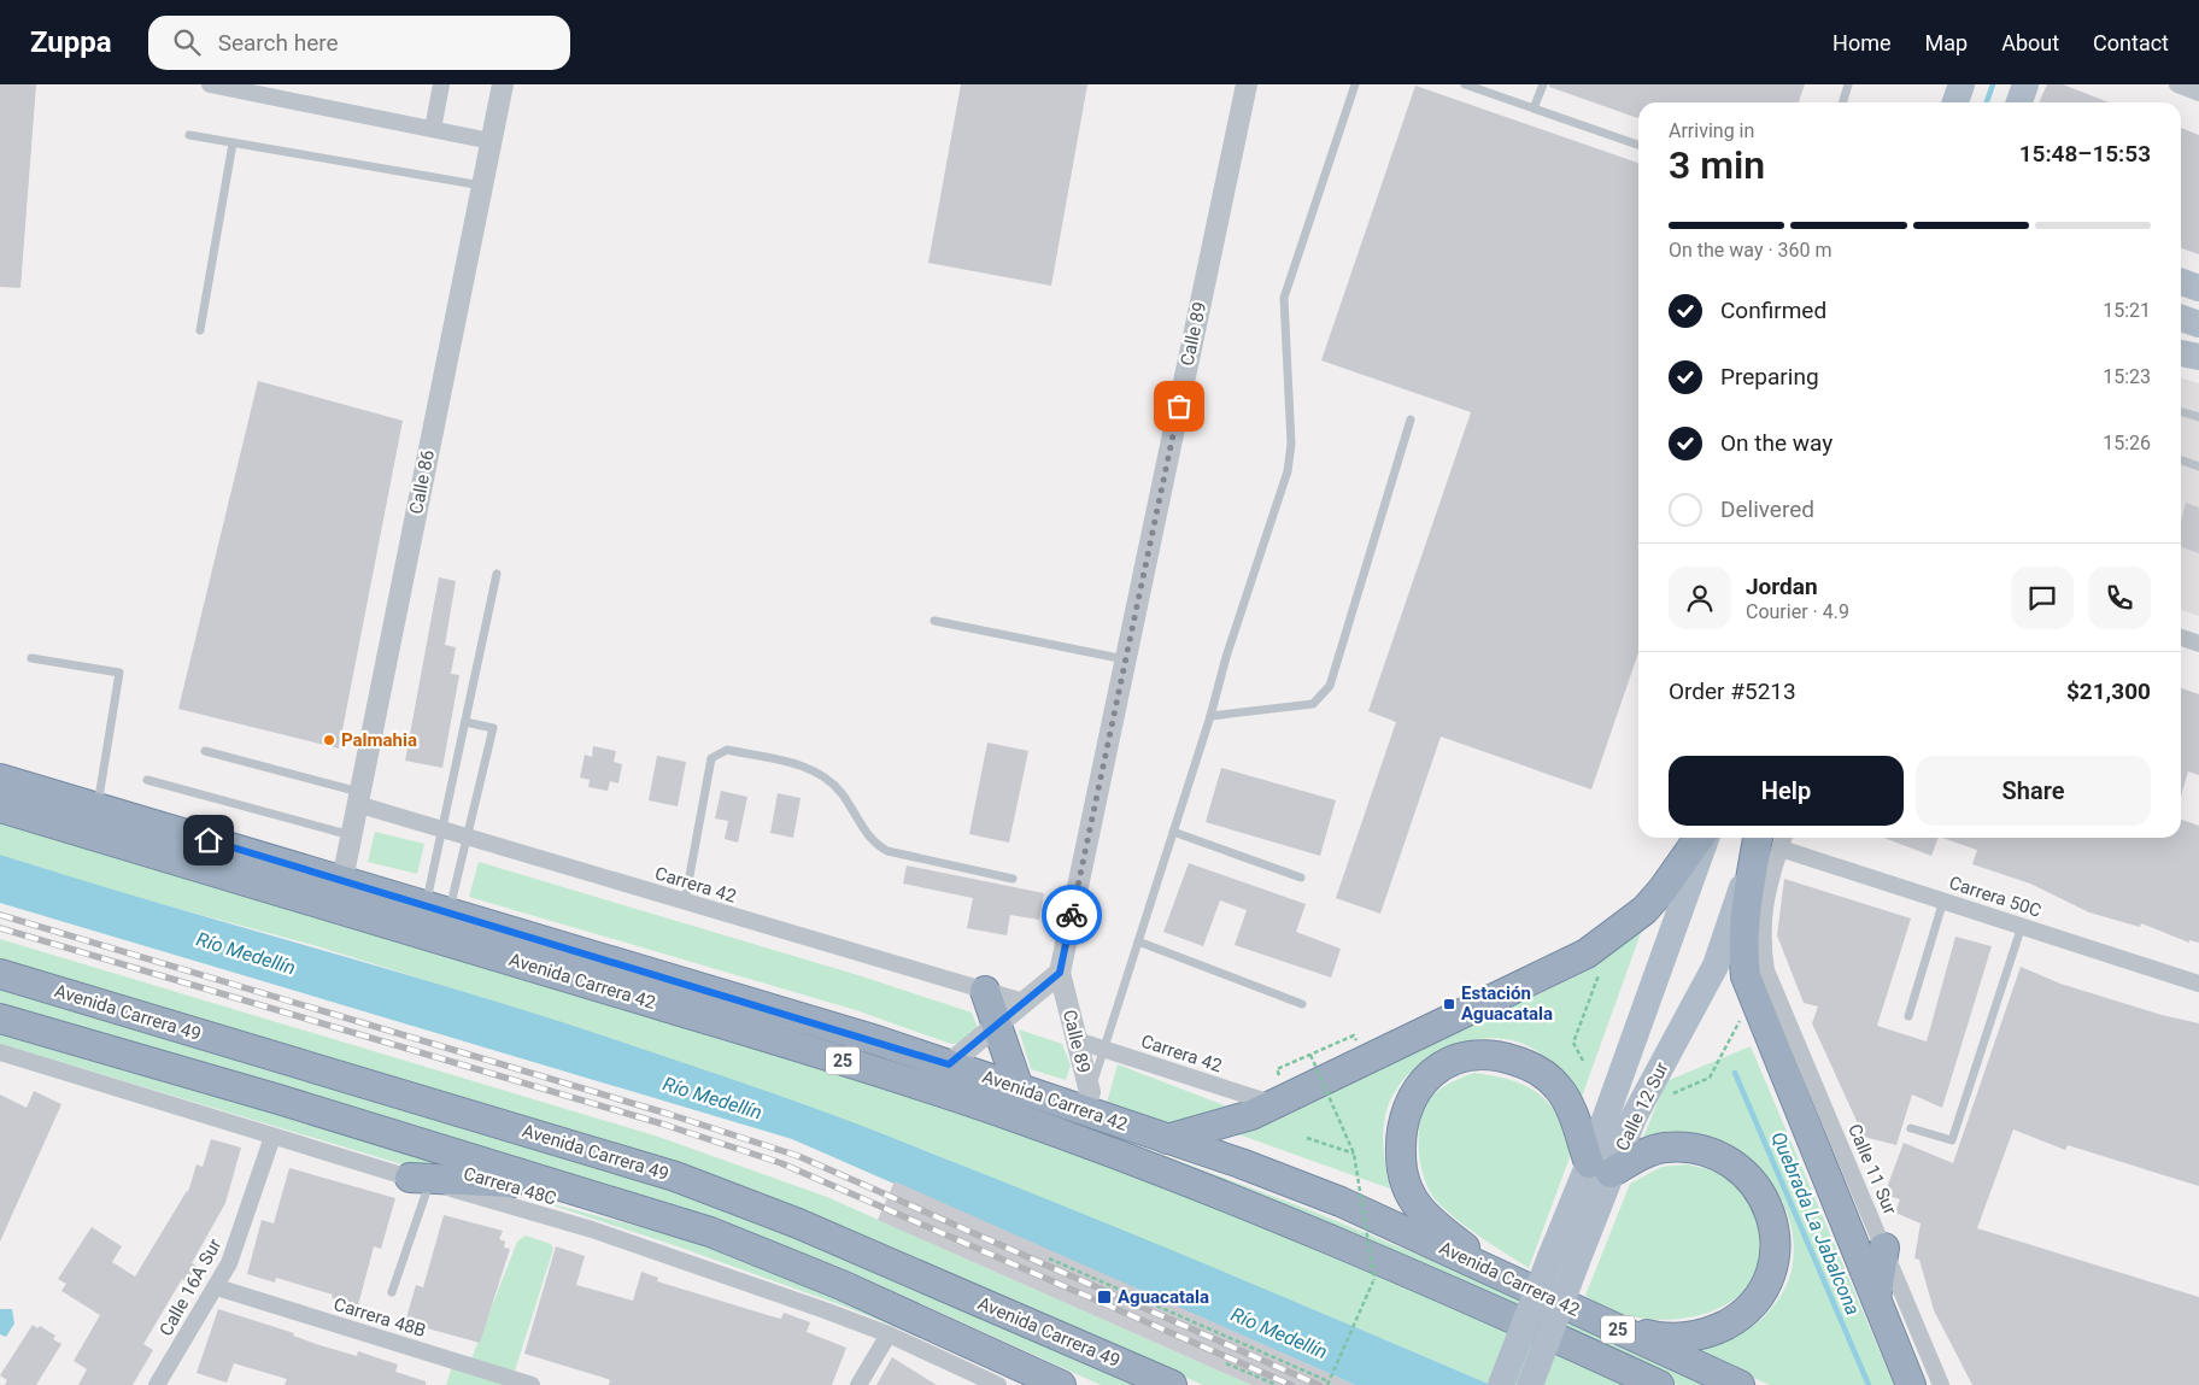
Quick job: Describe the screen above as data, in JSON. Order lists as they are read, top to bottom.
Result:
{
  "streets": {
    "highway": ["Avenida Carrera 42", "Avenida Carrera 49", "25"],
    "main road": ["Calle 12 Sur"],
    "street": [
      "Calle 89",
      "Calle 86",
      "Carrera 42",
      "Carrera 50C",
      "Calle 11 Sur",
      "Carrera 48C",
      "Calle 16A Sur",
      "Carrera 48B"
    ]
  },
  "crossings": [
    ["Calle 89", "Carrera 42"],
    ["Calle 89", "Avenida Carrera 42"],
    ["Calle 86", "Carrera 42"],
    ["Calle 86", "Avenida Carrera 42"],
    ["Carrera 50C", "Calle 12 Sur"],
    ["Calle 12 Sur", "Calle 11 Sur"],
    ["Carrera 48C", "Calle 16A Sur"],
    ["Calle 16A Sur", "Carrera 48B"]
  ],
  "water": ["Río Medellín", "Quebrada La Jabalcona"],
  "places": {
    "other": ["Palmahia"],
    "transit": ["Estación Aguacatala", "Aguacatala"]
  },
  "page": {
    "header": "Zuppa",
    "search": "Search here",
    "nav": [
      "Home",
      "Map",
      "About",
      "Contact"
    ],
    "heading": ["3 min", "Arriving in", "15:48–15:53"],
    "panel": [
      "Jordan",
      "Courier · 4.9",
      "Order #5213",
      "$21,300"
    ],
    "bar": "On the way · 360 m",
    "list": [
      ["Confirmed", "15:21"],
      ["Preparing", "15:23"],
      ["On the way", "15:26"],
      "Delivered"
    ],
    "buttons": ["Help", "Share"]
  }
}
